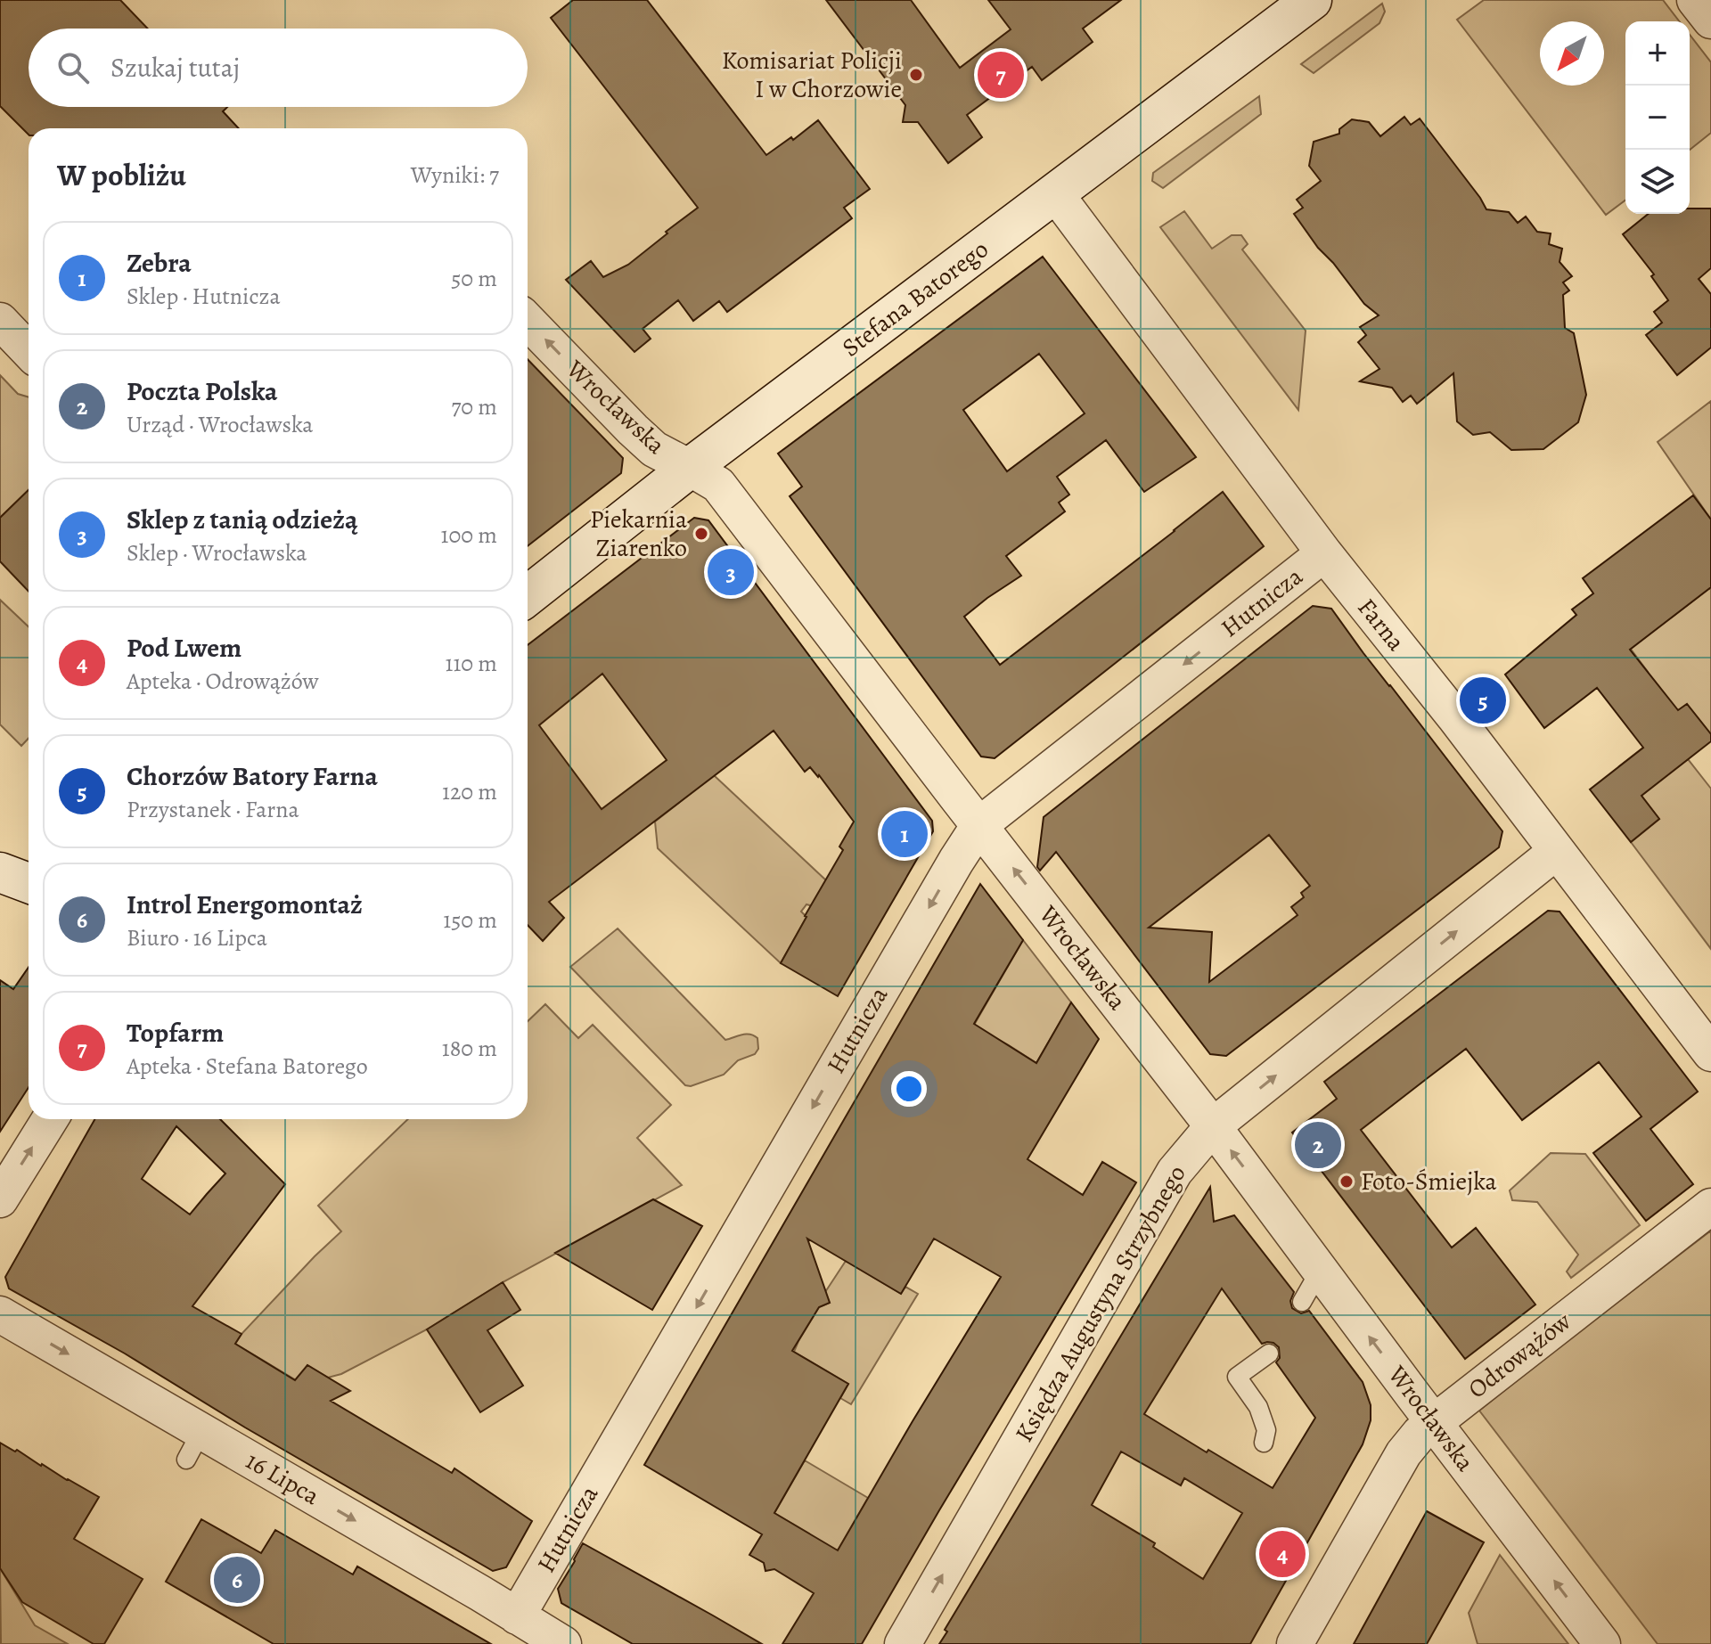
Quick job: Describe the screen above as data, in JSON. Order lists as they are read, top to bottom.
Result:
{
  "streets": {
    "street": [
      "Stefana Batorego",
      "Wrocławska",
      "Hutnicza",
      "Farna",
      "Księdza Augustyna Strzybnego",
      "Odrowążów",
      "16 Lipca"
    ]
  },
  "crossings": [
    ["Stefana Batorego", "Wrocławska"],
    ["Stefana Batorego", "Farna"],
    ["Wrocławska", "Hutnicza"],
    ["Wrocławska", "Księdza Augustyna Strzybnego"],
    ["Wrocławska", "Odrowążów"],
    ["Hutnicza", "Farna"],
    ["Hutnicza", "16 Lipca"],
    ["Farna", "Księdza Augustyna Strzybnego"]
  ],
  "one_way": [
    "Wrocławska",
    "Hutnicza",
    "Księdza Augustyna Strzybnego",
    "16 Lipca"
  ],
  "places": ["Komisariat Policji I w Chorzowie", "Piekarnia Ziarenko", "Foto-Śmiejka"],
  "north": "bottom left",
  "page": {
    "map_buttons": ["+", "−"],
    "search": "Szukaj tutaj",
    "pins": [
      "7",
      "3",
      "5",
      "1",
      "2",
      "4",
      "6"
    ],
    "heading": ["W pobliżu", "Wyniki: 7"],
    "list": [
      {
        "mark": "1",
        "name": "Zebra",
        "note": "Sklep · Hutnicza",
        "value": "50 m"
      },
      {
        "mark": "2",
        "name": "Poczta Polska",
        "note": "Urząd · Wrocławska",
        "value": "70 m"
      },
      {
        "mark": "3",
        "name": "Sklep z tanią odzieżą",
        "note": "Sklep · Wrocławska",
        "value": "100 m"
      },
      {
        "mark": "4",
        "name": "Pod Lwem",
        "note": "Apteka · Odrowążów",
        "value": "110 m"
      },
      {
        "mark": "5",
        "name": "Chorzów Batory Farna",
        "note": "Przystanek · Farna",
        "value": "120 m"
      },
      {
        "mark": "6",
        "name": "Introl Energomontaż",
        "note": "Biuro · 16 Lipca",
        "value": "150 m"
      },
      {
        "mark": "7",
        "name": "Topfarm",
        "note": "Apteka · Stefana Batorego",
        "value": "180 m"
      }
    ]
  }
}
